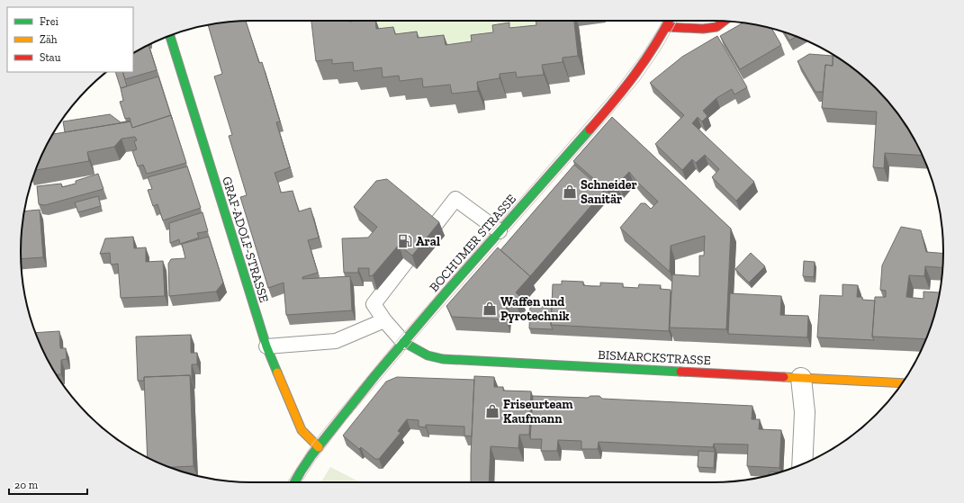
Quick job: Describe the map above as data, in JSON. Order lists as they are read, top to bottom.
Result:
{
  "streets": {
    "street": ["GRAF-ADOLF-STRASSE", "BOCHUMER STRASSE", "BISMARCKSTRASSE"]
  },
  "crossings": [
    ["GRAF-ADOLF-STRASSE", "BOCHUMER STRASSE"],
    ["BOCHUMER STRASSE", "BISMARCKSTRASSE"]
  ],
  "places": {
    "shop": ["Schneider Sanitär", "Waffen und Pyrotechnik", "Friseurteam Kaufmann"],
    "fuel station": ["Aral"]
  },
  "legend": ["Frei", "Zäh", "Stau"],
  "scale_bar": "20 m"
}
